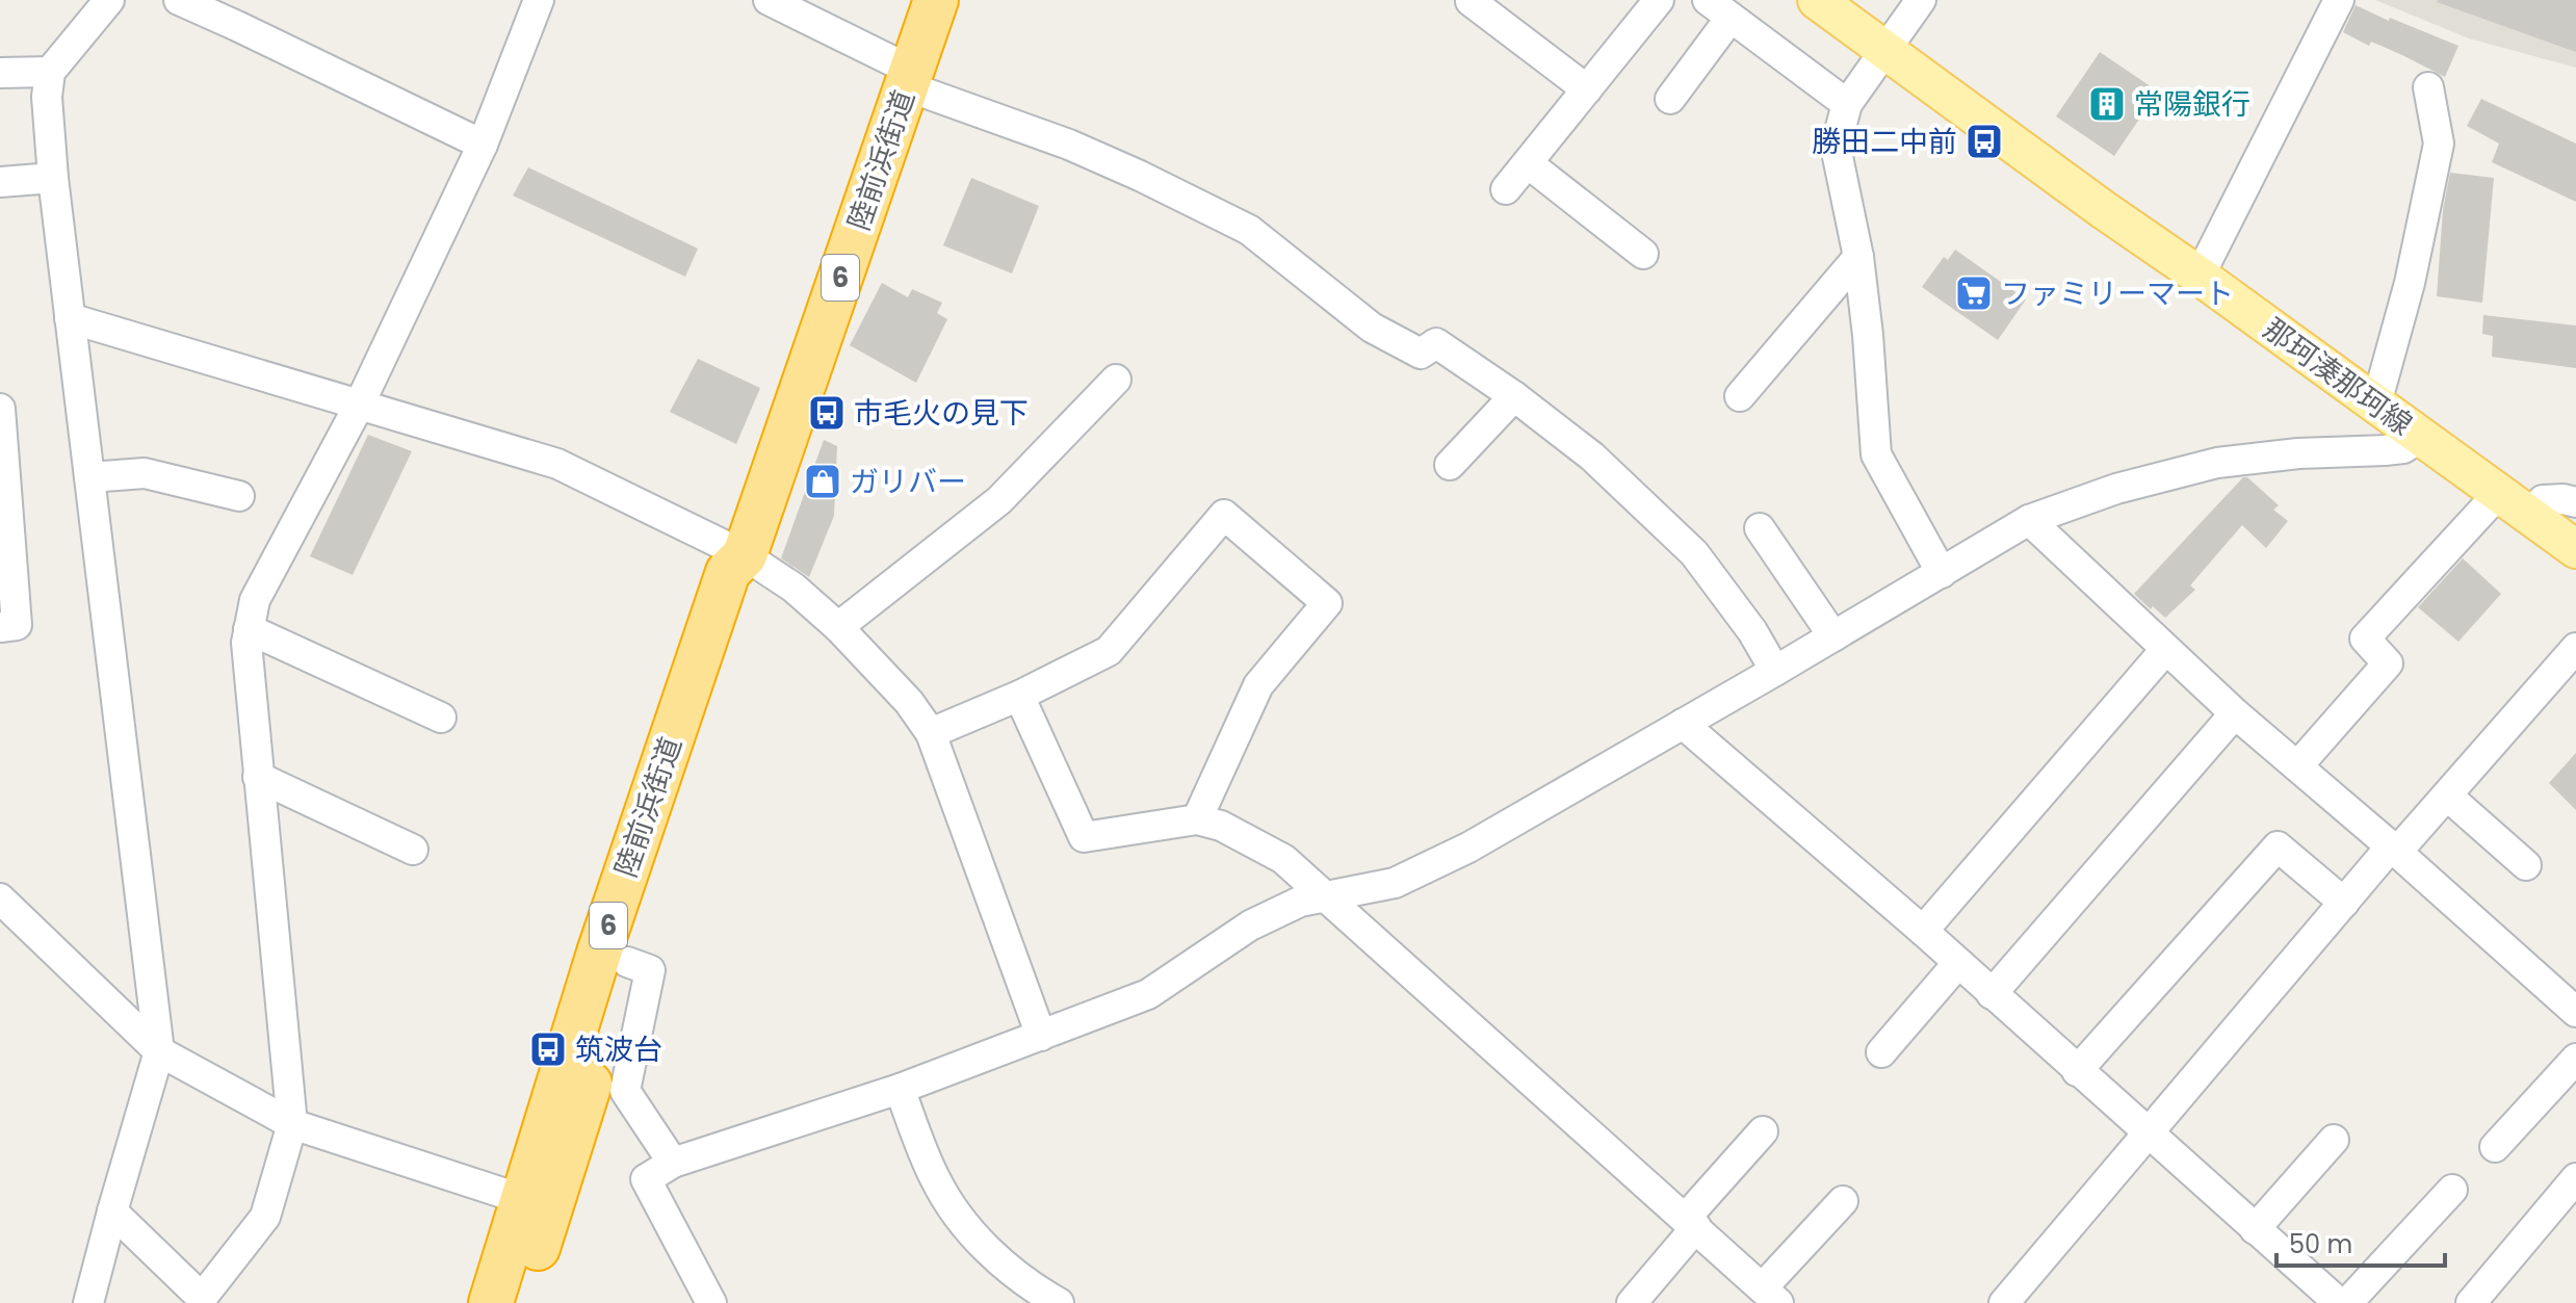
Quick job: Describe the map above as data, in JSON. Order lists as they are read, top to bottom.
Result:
{
  "streets": {
    "highway": ["陸前浜街道", "6"],
    "main road": ["那珂湊那珂線"]
  },
  "places": {
    "building": ["常陽銀行"],
    "bus stop": ["勝田二中前", "市毛火の見下", "筑波台"],
    "supermarket": ["ファミリーマート"],
    "shop": ["ガリバー"]
  },
  "scale_bar": "50 m"
}
